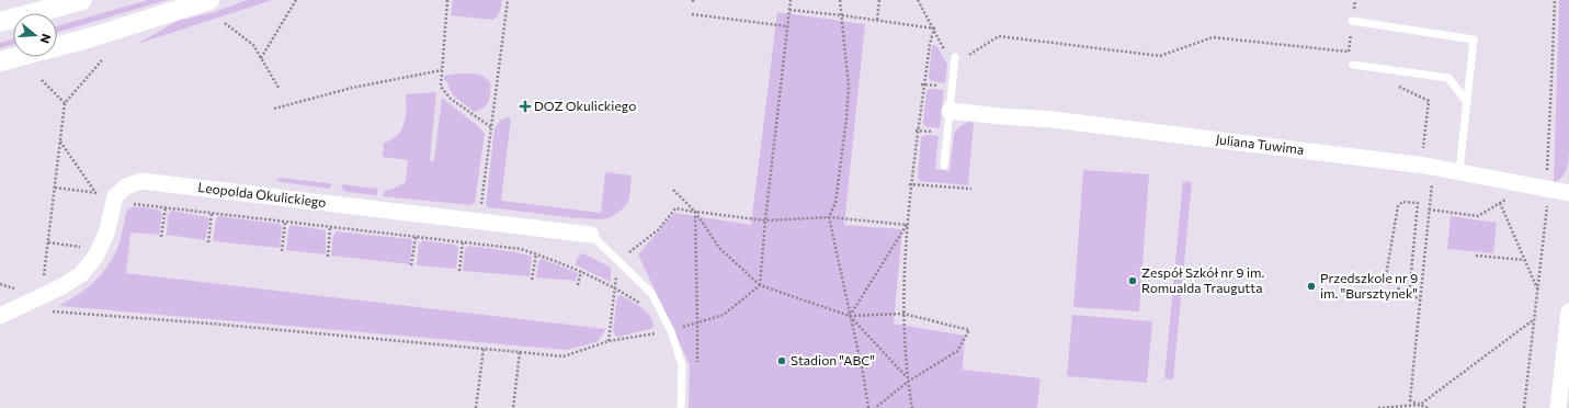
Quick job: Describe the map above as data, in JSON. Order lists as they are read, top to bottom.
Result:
{
  "streets": {
    "street": ["Juliana Tuwima", "Leopolda Okulickiego"]
  },
  "places": {
    "health": ["DOZ Okulickiego"],
    "other": ["Zespół Szkół nr 9 im. Romualda Traugutta", "Przedszkole nr 9 im. \"Bursztynek\"", "Stadion \"ABC\""]
  },
  "north": "right"
}
